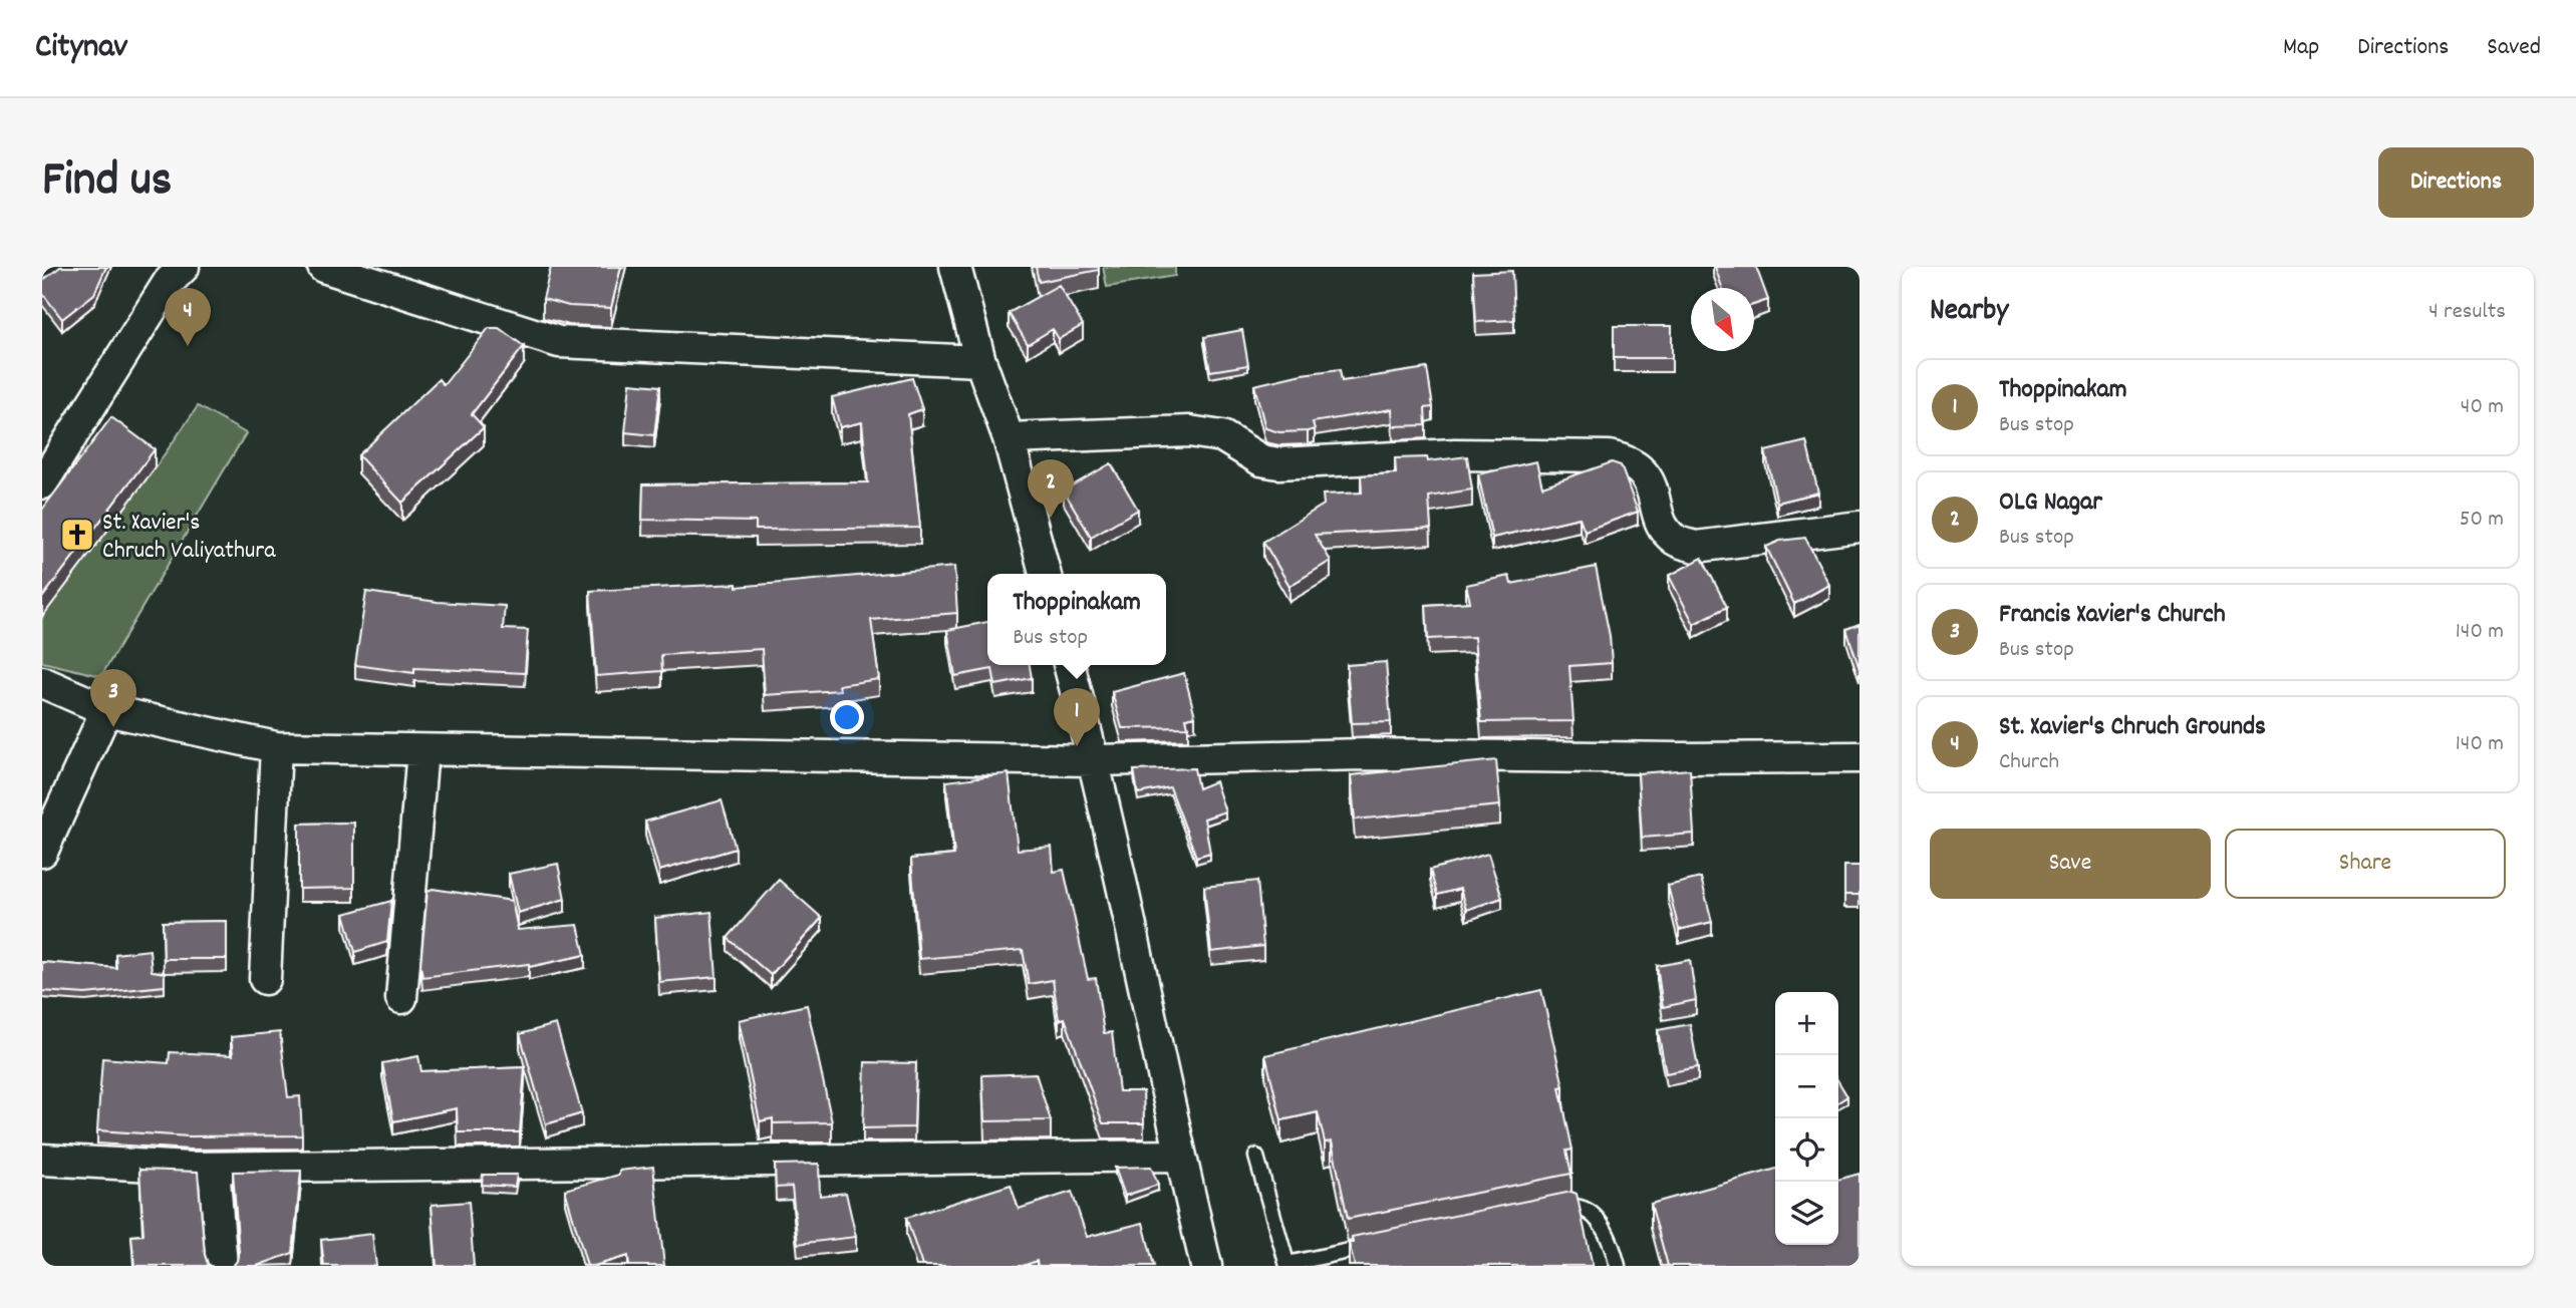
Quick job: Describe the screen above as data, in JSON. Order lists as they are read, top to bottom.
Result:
{
  "places": {
    "church": ["St. Xavier's Chruch Valiyathura"]
  },
  "north": "bottom right",
  "page": {
    "header": "Citynav",
    "nav": ["Map", "Directions", "Saved"],
    "title": "Find us",
    "buttons": [
      "Directions",
      ["Save", "Share"]
    ],
    "heading": ["Nearby", "4 results"],
    "pins": [
      "4",
      "2",
      "3",
      "1"
    ],
    "list": [
      {
        "mark": "1",
        "name": "Thoppinakam",
        "note": "Bus stop",
        "value": "40 m"
      },
      {
        "mark": "2",
        "name": "OLG Nagar",
        "note": "Bus stop",
        "value": "50 m"
      },
      {
        "mark": "3",
        "name": "Francis Xavier's Church",
        "note": "Bus stop",
        "value": "140 m"
      },
      {
        "mark": "4",
        "name": "St. Xavier's Chruch Grounds",
        "note": "Church",
        "value": "140 m"
      }
    ],
    "popup": ["Thoppinakam", "Bus stop"],
    "map_buttons": ["+", "−"]
  }
}
